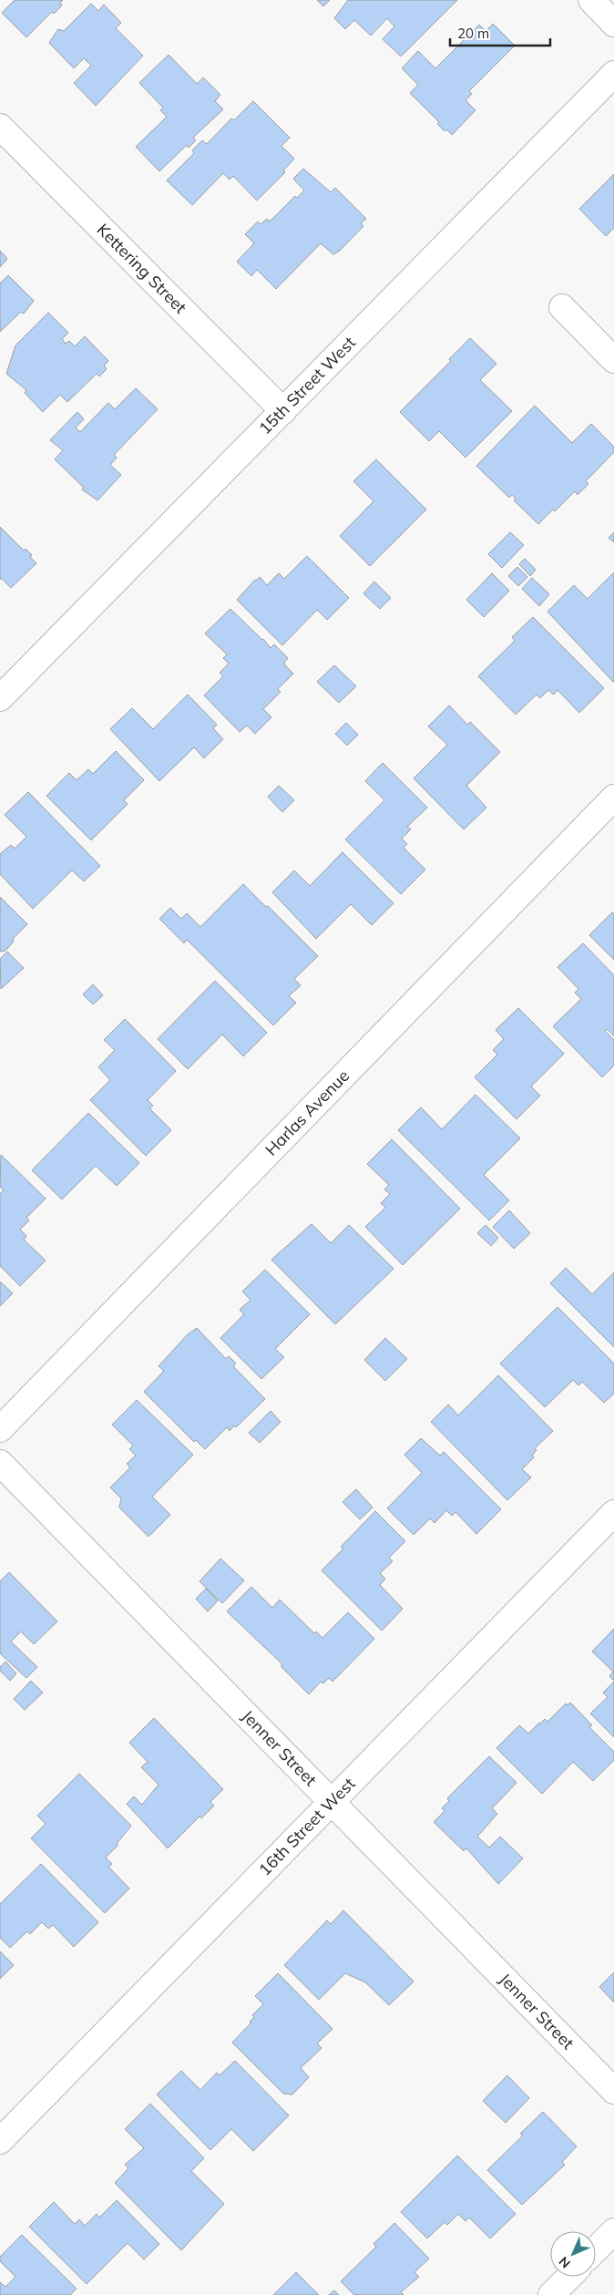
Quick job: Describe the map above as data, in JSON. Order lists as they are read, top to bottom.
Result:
{
  "streets": {
    "street": [
      "Kettering Street",
      "15th Street West",
      "Harlas Avenue",
      "Jenner Street",
      "16th Street West"
    ]
  },
  "crossings": [
    ["Kettering Street", "15th Street West"],
    ["Jenner Street", "16th Street West"]
  ],
  "scale_bar": "20 m",
  "north": "bottom left"
}
